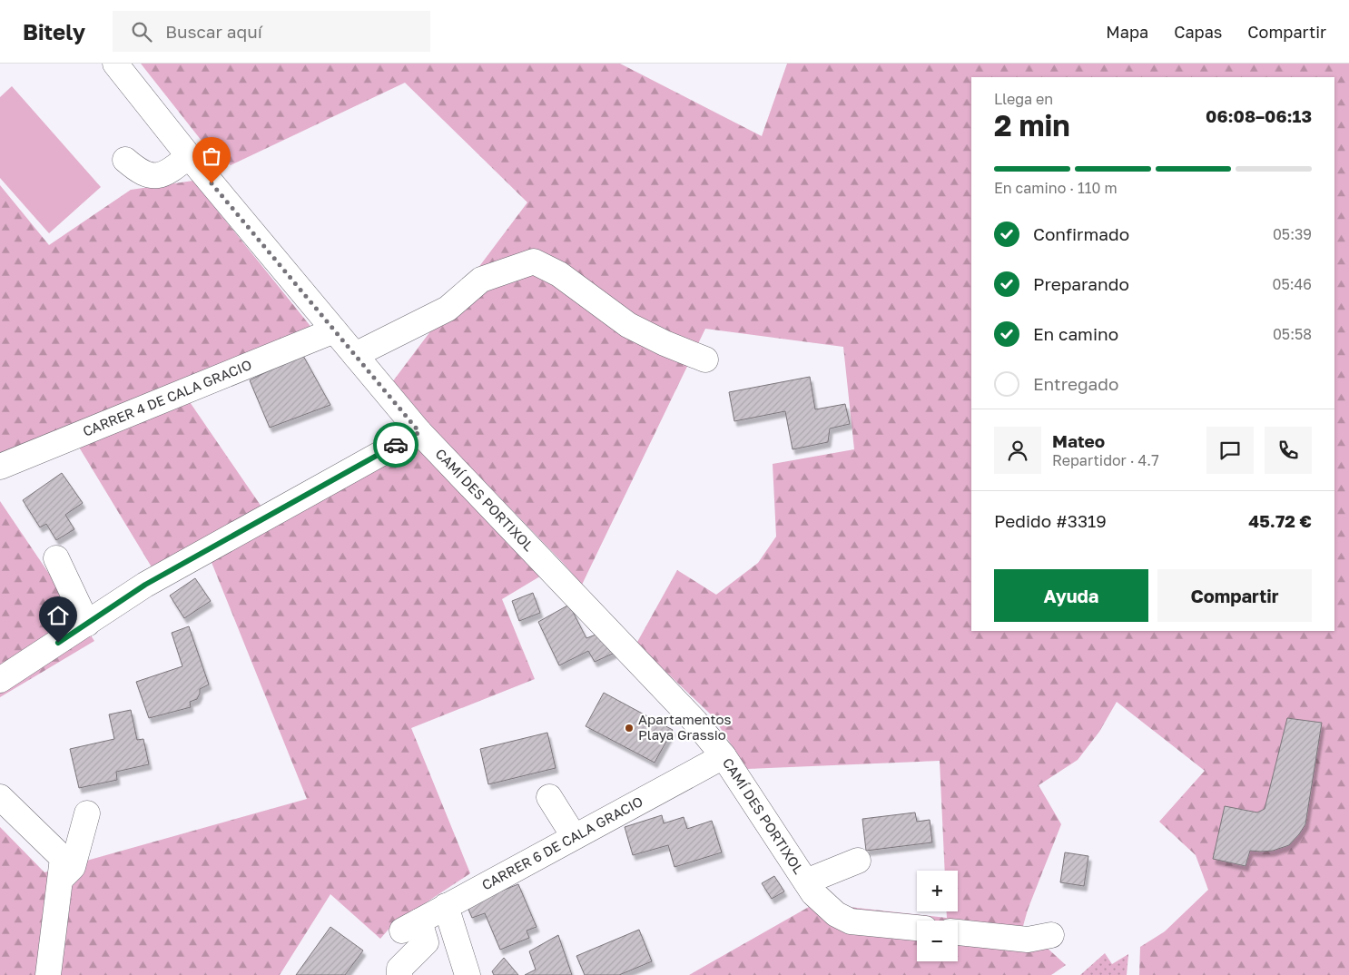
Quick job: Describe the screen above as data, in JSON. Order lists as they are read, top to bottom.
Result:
{
  "streets": {
    "street": ["CARRER 4 DE CALA GRACIO", "CAMÍ DES PORTIXOL", "CARRER 6 DE CALA GRACIO"]
  },
  "crossings": [
    ["CARRER 4 DE CALA GRACIO", "CAMÍ DES PORTIXOL"],
    ["CAMÍ DES PORTIXOL", "CARRER 6 DE CALA GRACIO"]
  ],
  "places": ["Apartamentos Playa Grassio"],
  "page": {
    "header": "Bitely",
    "search": "Buscar aquí",
    "nav": ["Mapa", "Capas", "Compartir"],
    "heading": ["2 min", "Llega en", "06:08–06:13"],
    "panel": [
      "Mateo",
      "Repartidor · 4.7",
      "Pedido #3319",
      "45.72 €"
    ],
    "bar": "En camino · 110 m",
    "list": [
      ["Confirmado", "05:39"],
      ["Preparando", "05:46"],
      ["En camino", "05:58"],
      "Entregado"
    ],
    "buttons": ["Ayuda", "Compartir"],
    "map_buttons": ["+", "−"]
  }
}
